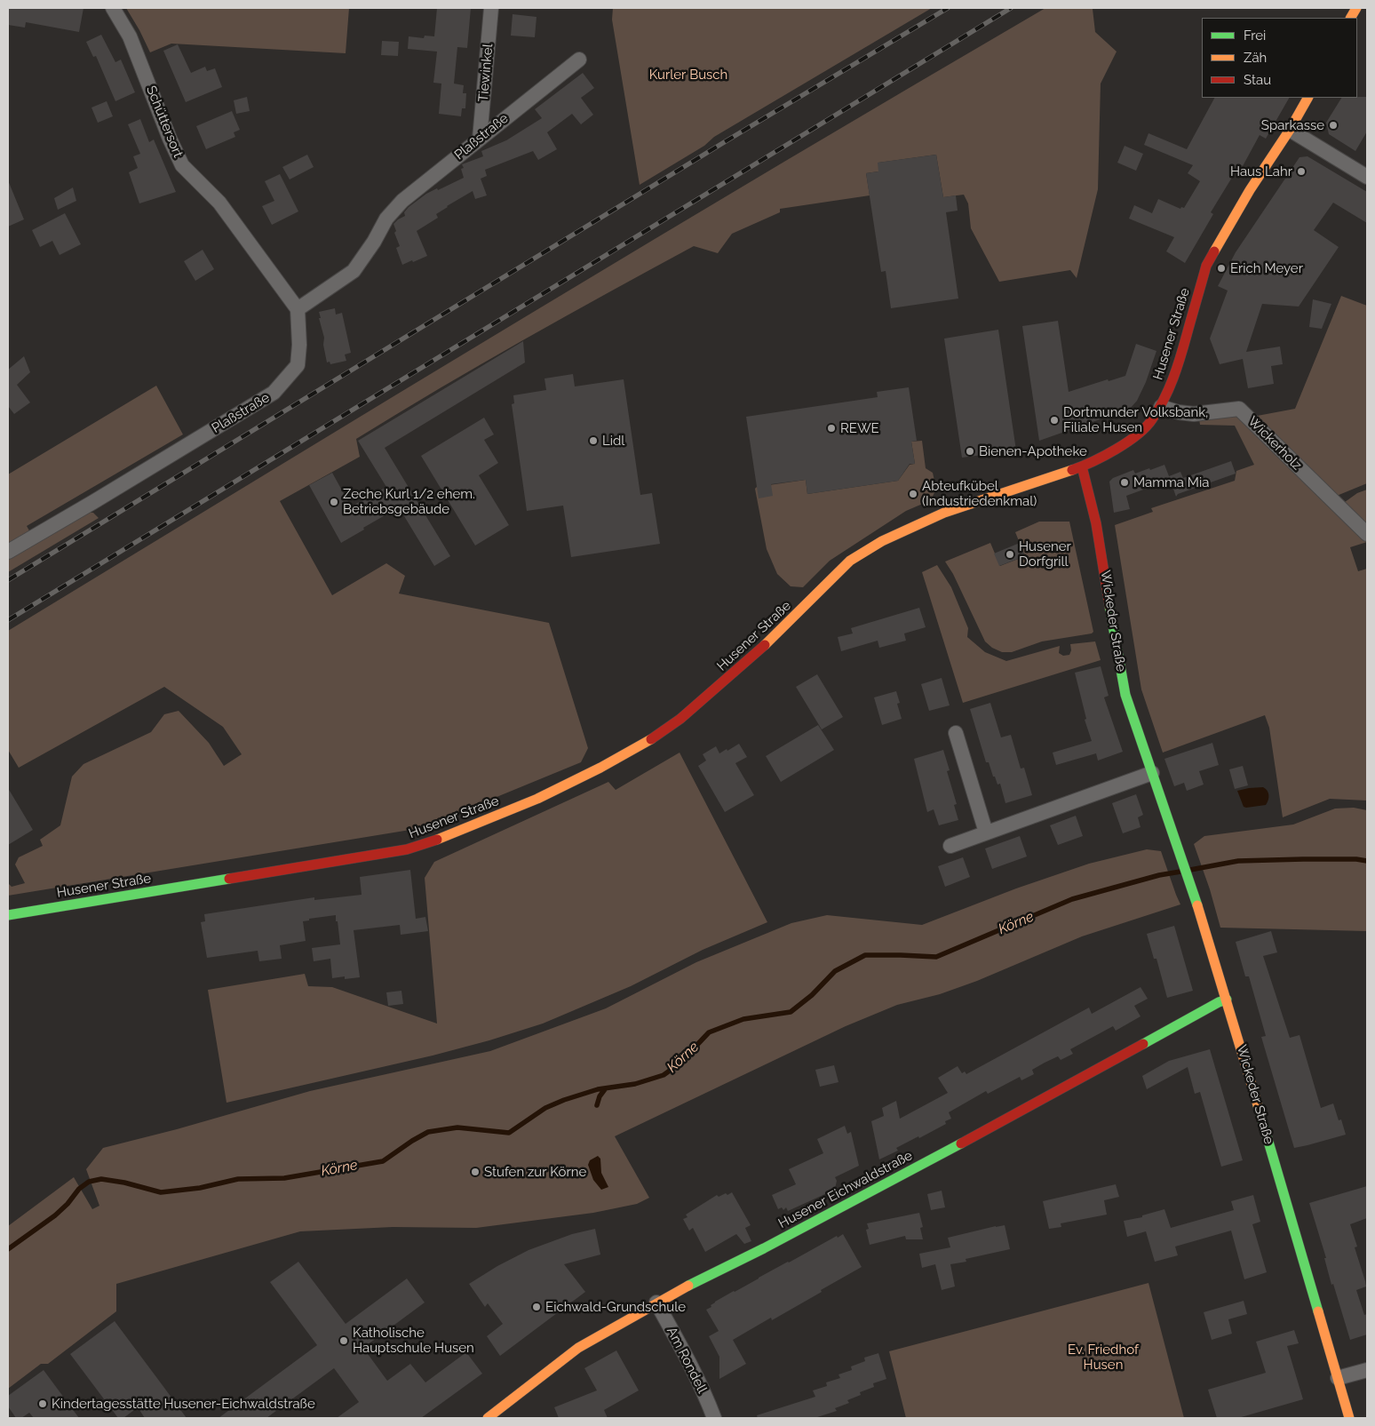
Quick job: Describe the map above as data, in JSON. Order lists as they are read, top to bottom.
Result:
{
  "streets": {
    "street": [
      "Tiewinkel",
      "Schüttersort",
      "Plaßstraße",
      "Husener Straße",
      "Wickerholz",
      "Wickeder Straße",
      "Husener Eichwaldstraße",
      "Am Rondell"
    ]
  },
  "crossings": [
    ["Tiewinkel", "Plaßstraße"],
    ["Schüttersort", "Plaßstraße"],
    ["Husener Straße", "Wickerholz"],
    ["Husener Straße", "Wickeder Straße"],
    ["Wickeder Straße", "Husener Eichwaldstraße"],
    ["Husener Eichwaldstraße", "Am Rondell"]
  ],
  "water": ["Körne"],
  "parks": ["Kurler Busch", "Ev. Friedhof Husen"],
  "places": [
    "Sparkasse",
    "Haus Lahr",
    "Erich Meyer",
    "Dortmunder Volksbank, Filiale Husen",
    "REWE",
    "Lidl",
    "Bienen-Apotheke",
    "Mamma Mia",
    "Abteufkübel (Industriedenkmal)",
    "Zeche Kurl 1/2 ehem. Betriebsgebäude",
    "Husener Dorfgrill",
    "Stufen zur Körne",
    "Eichwald-Grundschule",
    "Katholische Hauptschule Husen",
    "Kindertagesstätte Husener-Eichwaldstraße"
  ],
  "legend": ["Frei", "Zäh", "Stau"]
}
